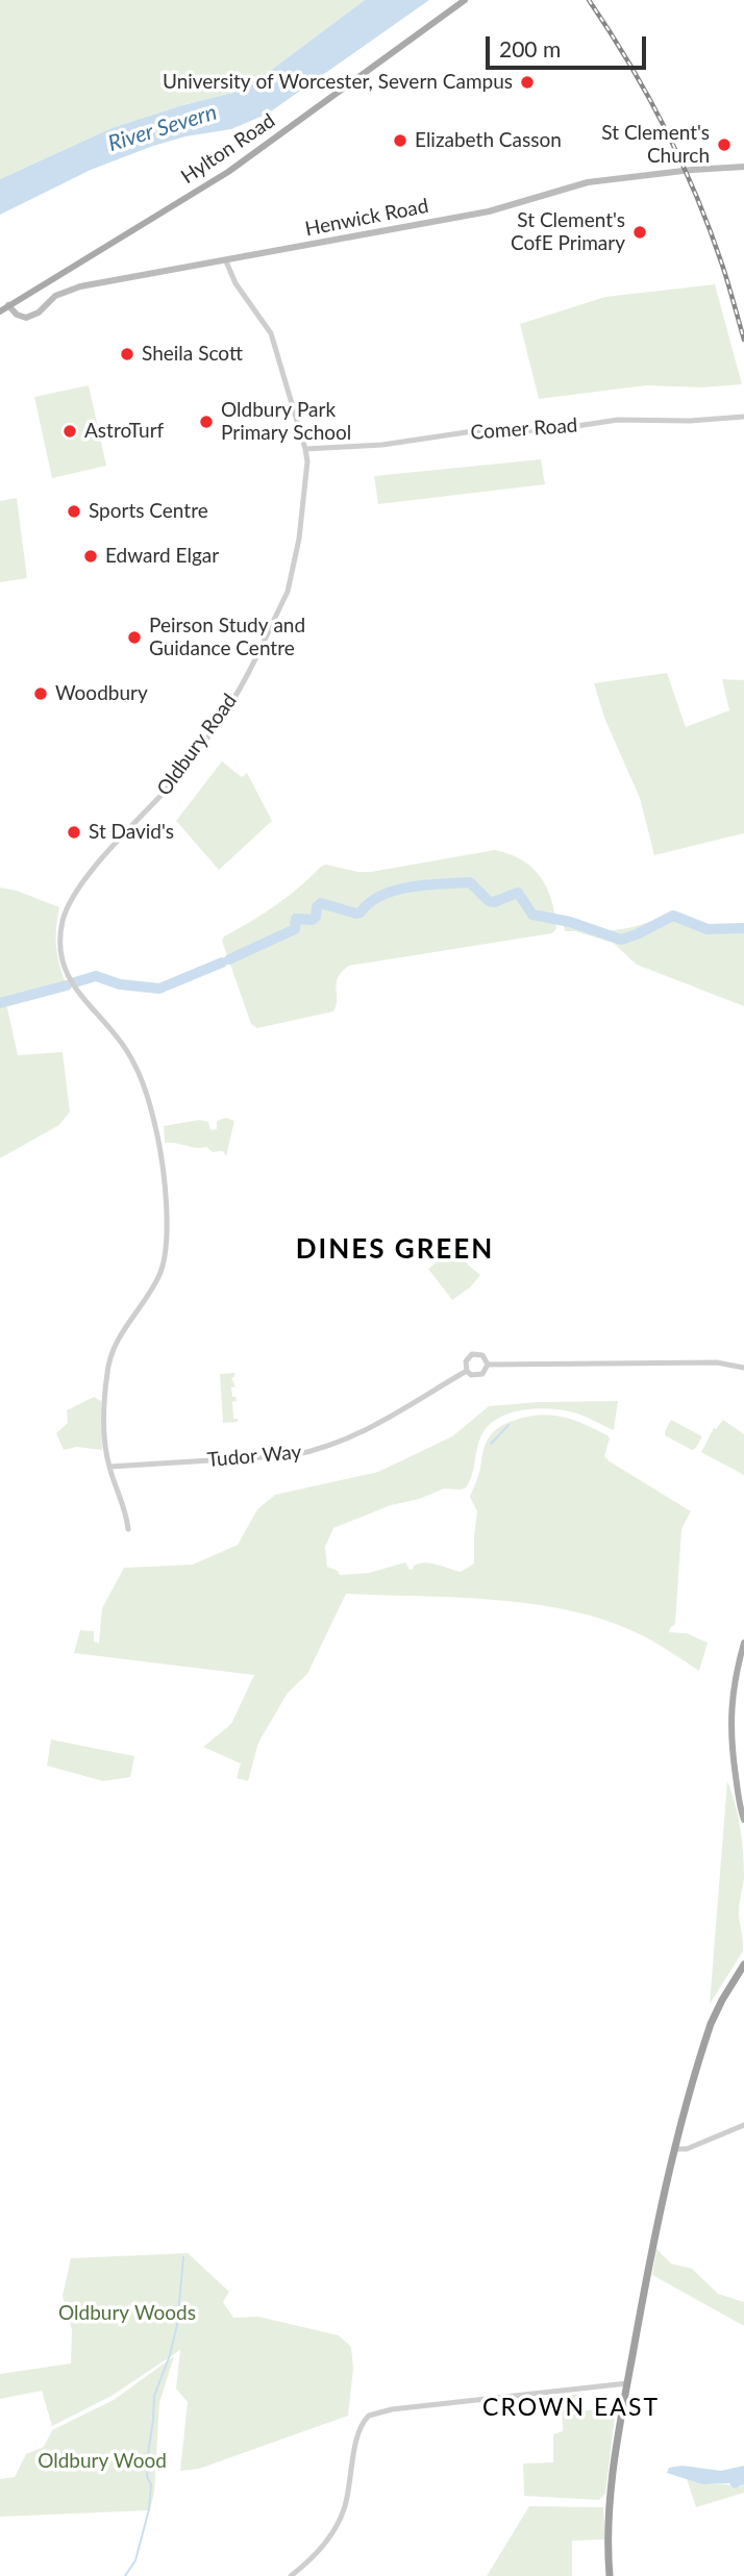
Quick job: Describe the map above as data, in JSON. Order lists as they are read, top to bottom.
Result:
{
  "streets": {
    "main road": ["Hylton Road", "Henwick Road"],
    "street": ["Comer Road", "Oldbury Road", "Tudor Way"]
  },
  "crossings": [
    ["Hylton Road", "Henwick Road"],
    ["Henwick Road", "Oldbury Road"],
    ["Comer Road", "Oldbury Road"],
    ["Oldbury Road", "Tudor Way"]
  ],
  "districts": ["DINES GREEN", "CROWN EAST"],
  "water": ["River Severn"],
  "parks": ["Oldbury Woods", "Oldbury Wood"],
  "places": [
    "University of Worcester, Severn Campus",
    "Elizabeth Casson",
    "St Clement's Church",
    "St Clement's CofE Primary",
    "Sheila Scott",
    "Oldbury Park Primary School",
    "AstroTurf",
    "Sports Centre",
    "Edward Elgar",
    "Peirson Study and Guidance Centre",
    "Woodbury",
    "St David's"
  ],
  "scale_bar": "200 m"
}
